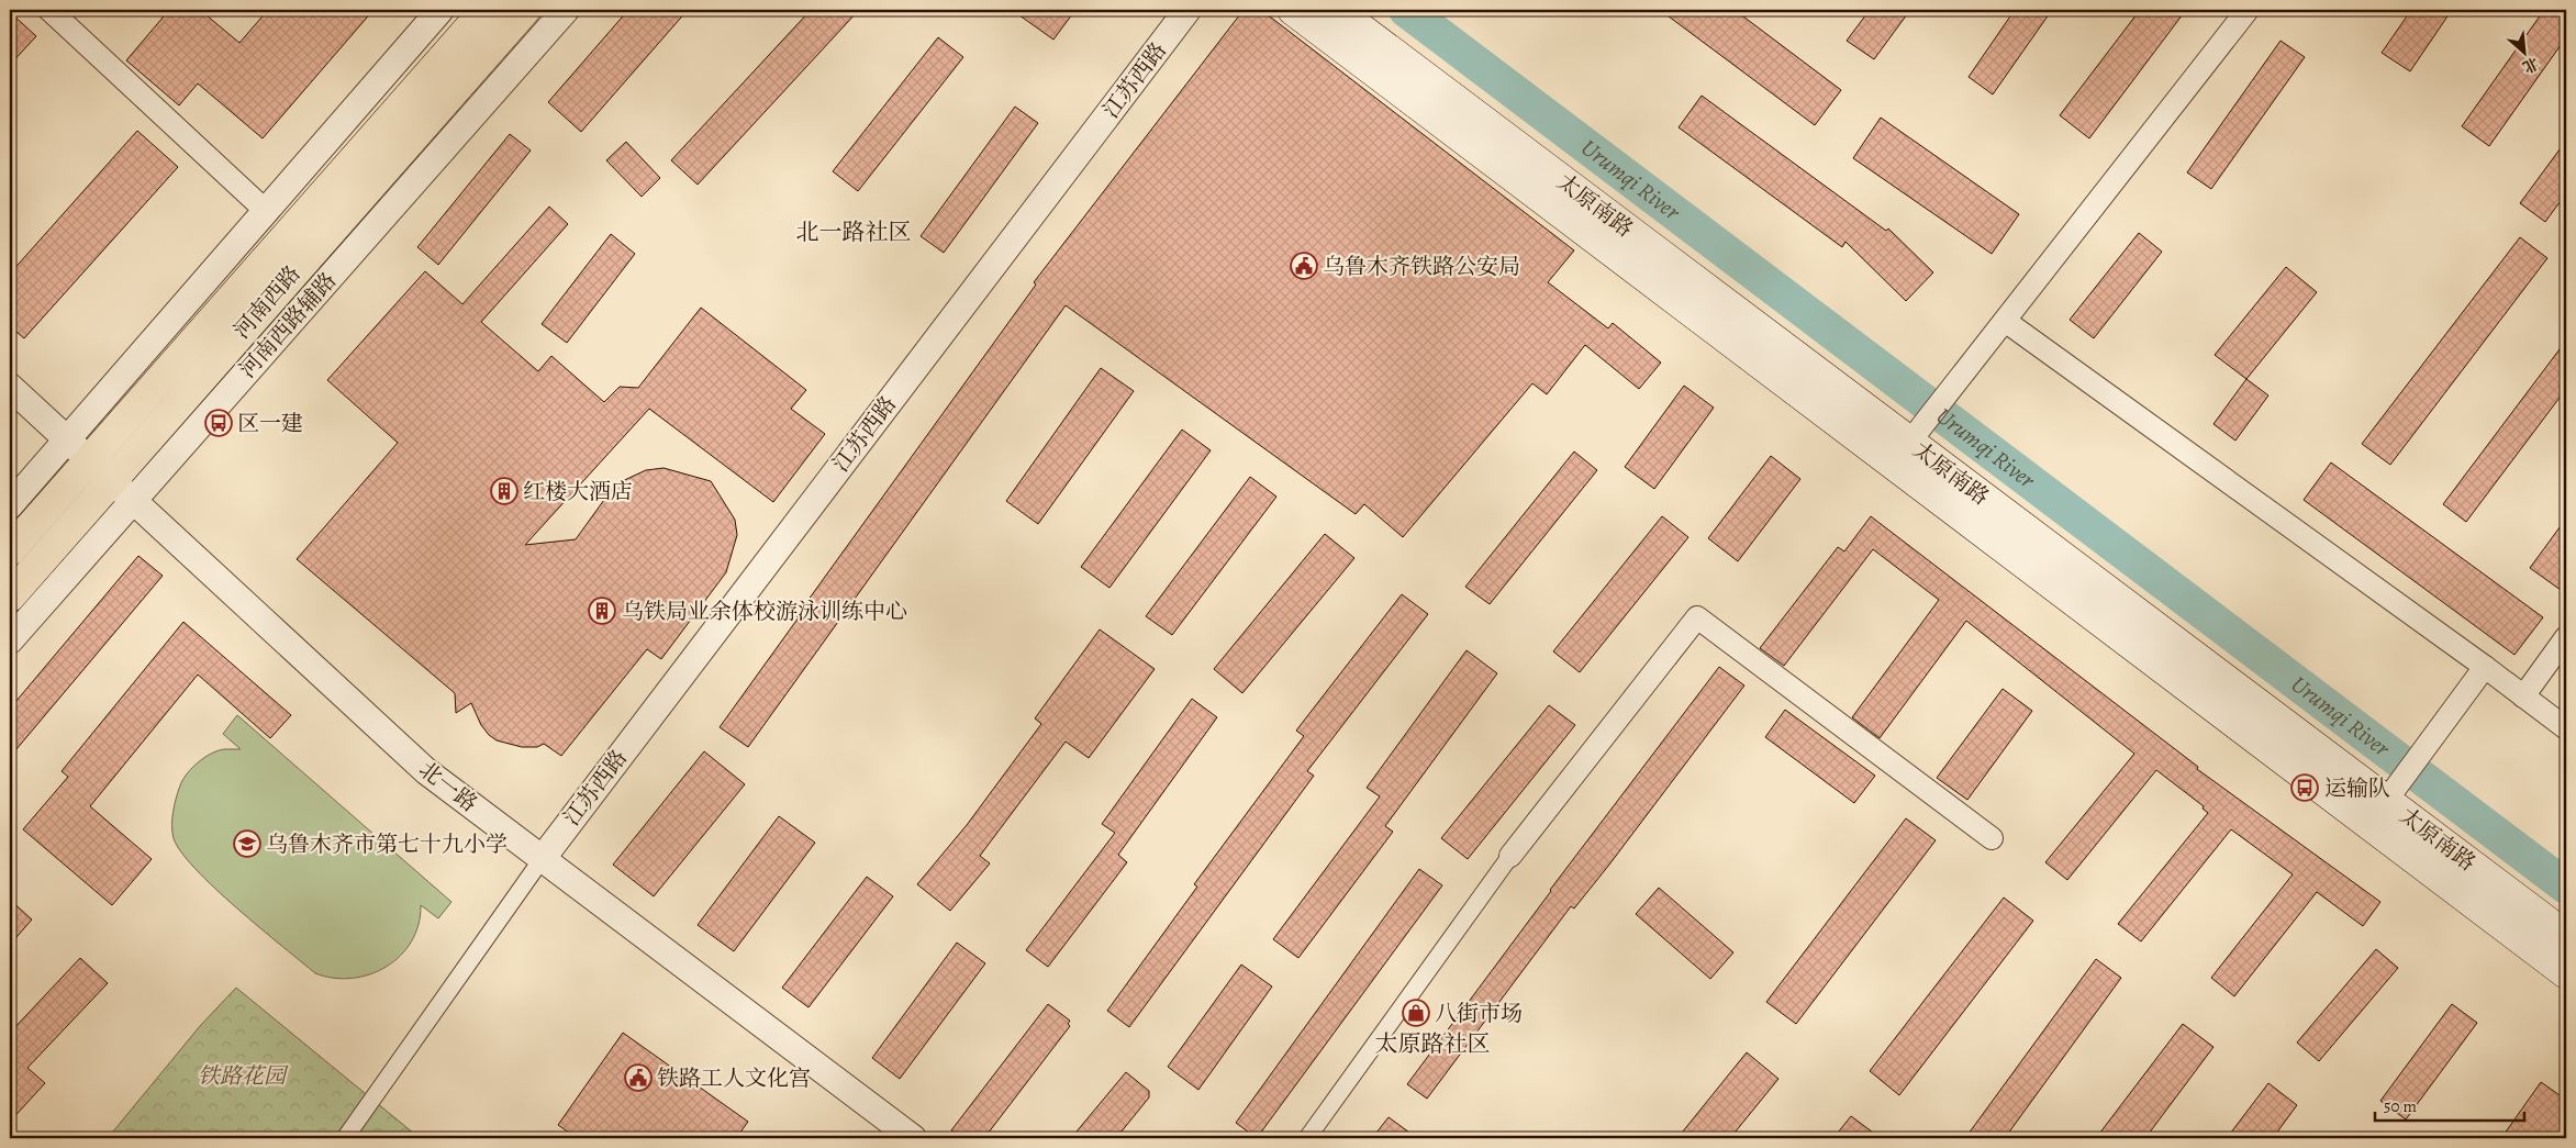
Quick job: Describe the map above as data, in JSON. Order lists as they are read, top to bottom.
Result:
{
  "streets": {
    "main road": ["太原南路", "河南西路"],
    "street": ["江苏西路", "河南西路辅路", "北一路"]
  },
  "crossings": [
    ["江苏西路", "北一路"],
    ["河南西路", "河南西路辅路"],
    ["河南西路", "北一路"],
    ["河南西路辅路", "北一路"]
  ],
  "districts": ["北一路社区", "太原路社区"],
  "water": ["Urumqi River"],
  "parks": ["铁路花园"],
  "places": {
    "public building": ["乌鲁木齐铁路公安局", "铁路工人文化宫"],
    "bus stop": ["区一建", "运输队"],
    "building": ["红楼大酒店", "乌铁局业余体校游泳训练中心"],
    "school or university": ["乌鲁木齐市第七十九小学"],
    "shop": ["八街市场"]
  },
  "scale_bar": "50 m",
  "north": "bottom right"
}
